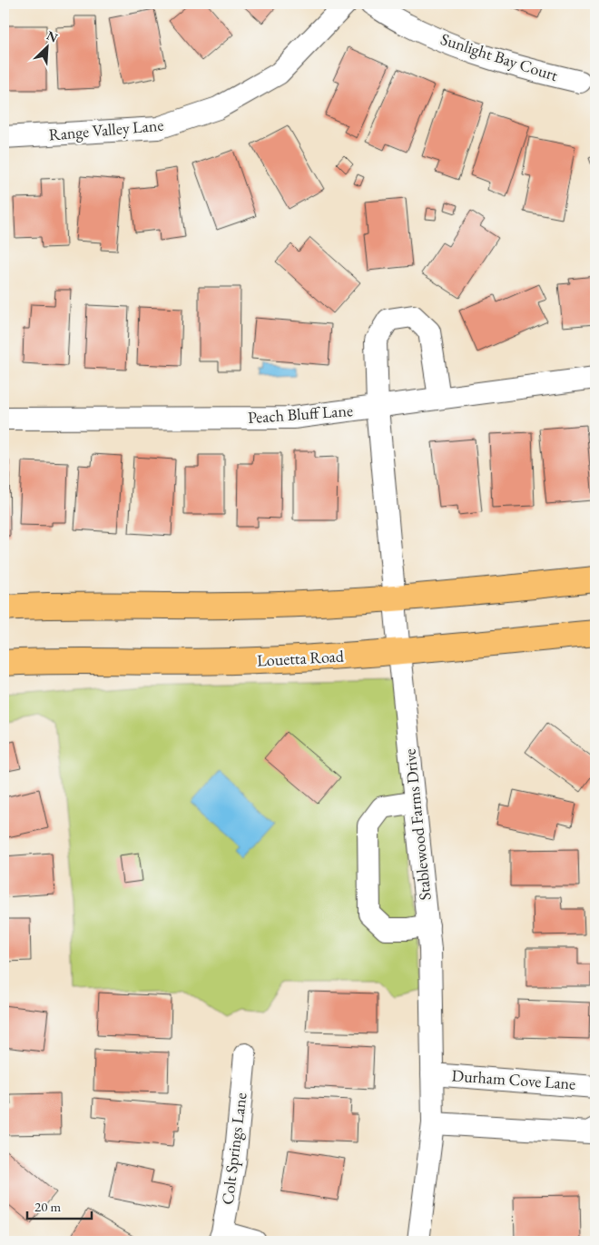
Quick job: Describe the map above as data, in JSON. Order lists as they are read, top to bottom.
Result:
{
  "streets": {
    "main road": ["Louetta Road"],
    "street": [
      "Sunlight Bay Court",
      "Range Valley Lane",
      "Peach Bluff Lane",
      "Stablewood Farms Drive",
      "Durham Cove Lane",
      "Colt Springs Lane"
    ]
  },
  "crossings": [
    ["Peach Bluff Lane", "Stablewood Farms Drive"],
    ["Louetta Road", "Stablewood Farms Drive"],
    ["Stablewood Farms Drive", "Durham Cove Lane"]
  ],
  "scale_bar": "20 m",
  "north": "top right"
}
